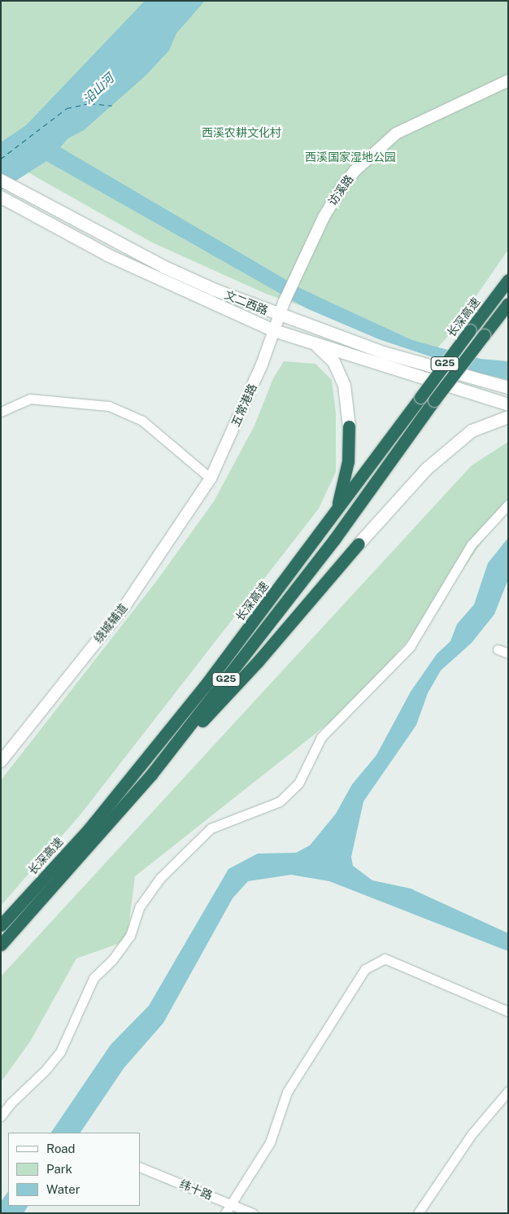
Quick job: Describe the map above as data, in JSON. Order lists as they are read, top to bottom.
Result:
{
  "streets": {
    "highway": ["长深高速", "G25"],
    "main road": ["文二西路"],
    "street": [
      "访溪路",
      "五常港路",
      "绕城辅道",
      "纬十路"
    ]
  },
  "crossings": [
    ["访溪路", "文二西路"],
    ["访溪路", "五常港路"],
    ["文二西路", "五常港路"],
    ["五常港路", "绕城辅道"]
  ],
  "water": ["沿山河"],
  "parks": ["西溪农耕文化村", "西溪国家湿地公园"],
  "legend": ["Road", "Park", "Water"]
}
